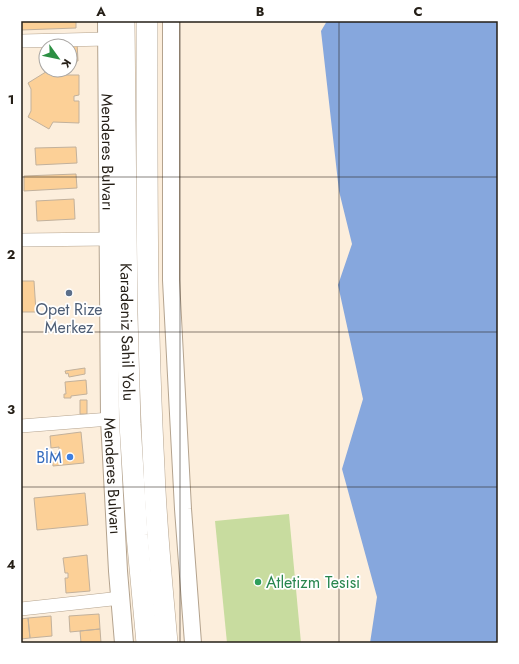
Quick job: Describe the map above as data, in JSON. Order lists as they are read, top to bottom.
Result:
{
  "streets": {
    "highway": ["Karadeniz Sahil Yolu"],
    "main road": ["Menderes Bulvarı"]
  },
  "places": ["Opet Rize Merkez", "BİM", "Atletizm Tesisi"],
  "north": "bottom right",
  "grid": {
    "columns": ["A", "B", "C"],
    "rows": [
      "1",
      "2",
      "3",
      "4"
    ]
  }
}
